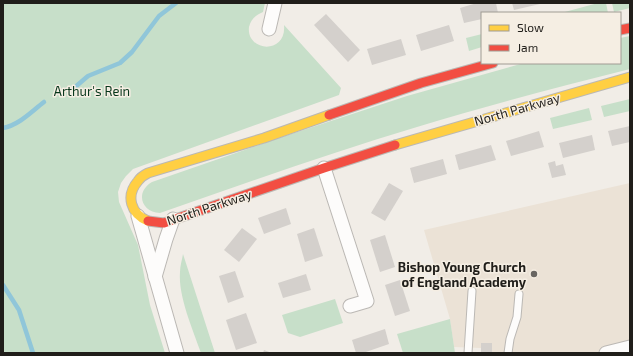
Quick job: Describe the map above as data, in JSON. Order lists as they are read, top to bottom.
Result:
{
  "streets": {
    "street": ["North Parkway"]
  },
  "parks": ["Arthur's Rein"],
  "places": ["Bishop Young Church of England Academy"],
  "legend": ["Slow", "Jam"]
}
